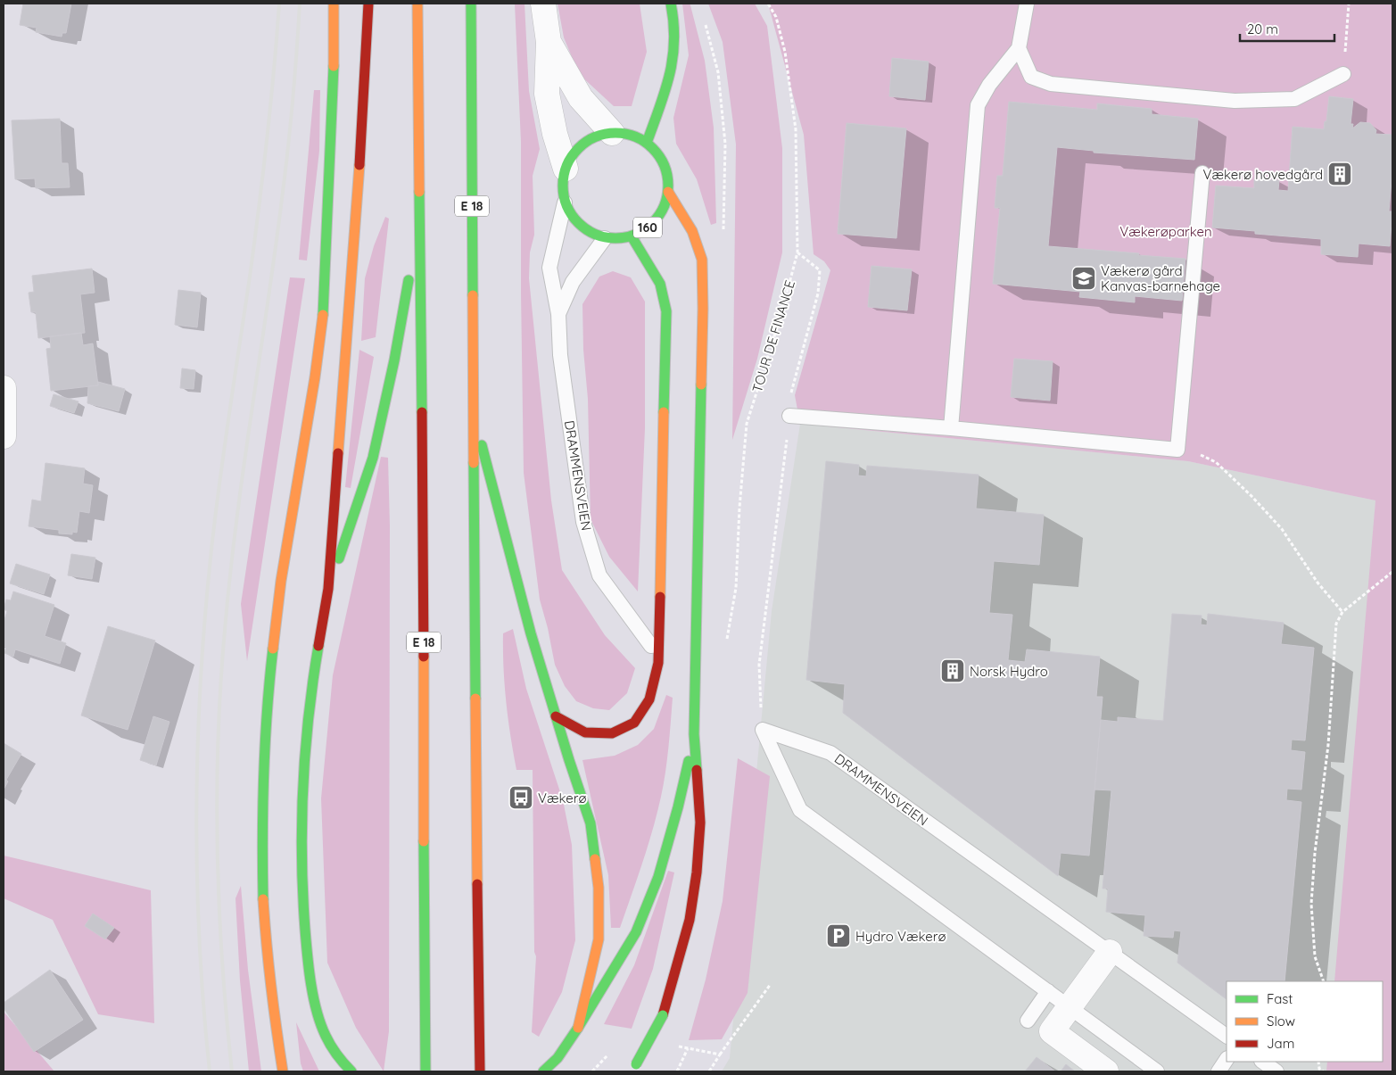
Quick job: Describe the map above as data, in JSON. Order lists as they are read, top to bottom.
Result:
{
  "streets": {
    "main road": ["E 18", "160"],
    "lane": ["DRAMMENSVEIEN"],
    "path": ["TOUR DE FINANCE"]
  },
  "crossings": [
    ["160", "DRAMMENSVEIEN"]
  ],
  "parks": ["Vækerøparken"],
  "places": {
    "building": ["Vækerø hovedgård", "Norsk Hydro"],
    "school or university": ["Vækerø gård Kanvas-barnehage"],
    "bus stop": ["Vækerø"],
    "parking": ["Hydro Vækerø"]
  },
  "legend": ["Fast", "Slow", "Jam"],
  "scale_bar": "20 m"
}
